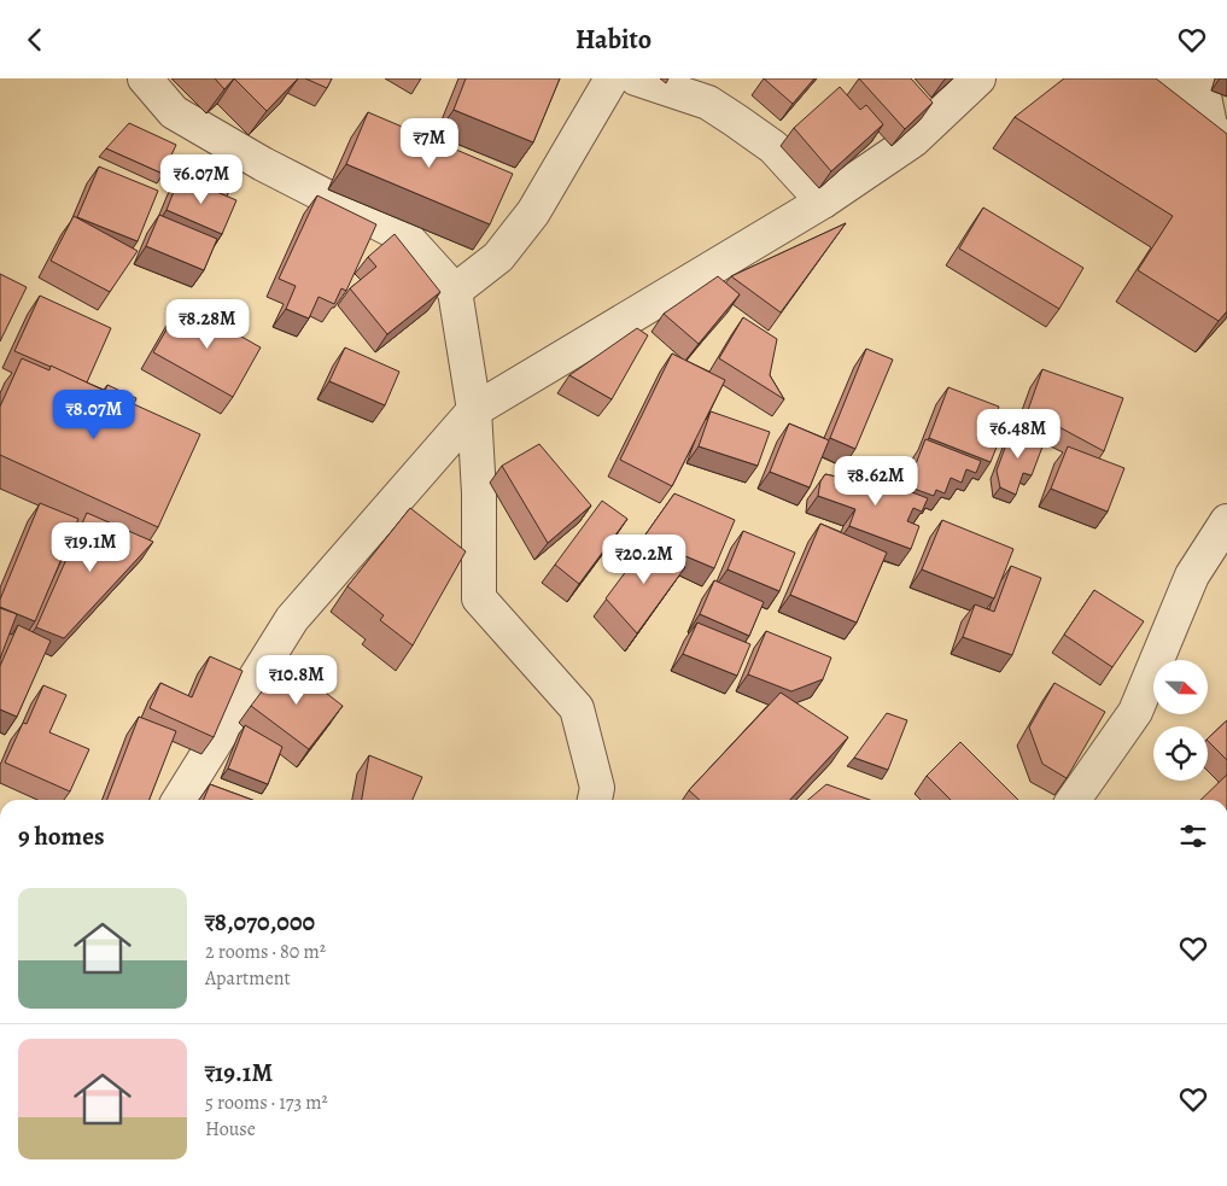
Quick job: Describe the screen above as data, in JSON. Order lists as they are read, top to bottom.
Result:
{
  "north": "right",
  "page": {
    "header": "Habito",
    "price": [
      "₹7M",
      "₹6.07M",
      "₹8.28M",
      "₹8.07M",
      "₹6.48M",
      "₹8.62M",
      "₹19.1M",
      "₹20.2M",
      "₹10.8M"
    ],
    "heading": "9 homes",
    "list": [
      {
        "name": "₹8,070,000",
        "note": "2 rooms · 80 m² · Apartment"
      },
      {
        "name": "₹19.1M",
        "note": "5 rooms · 173 m² · House"
      }
    ]
  }
}
